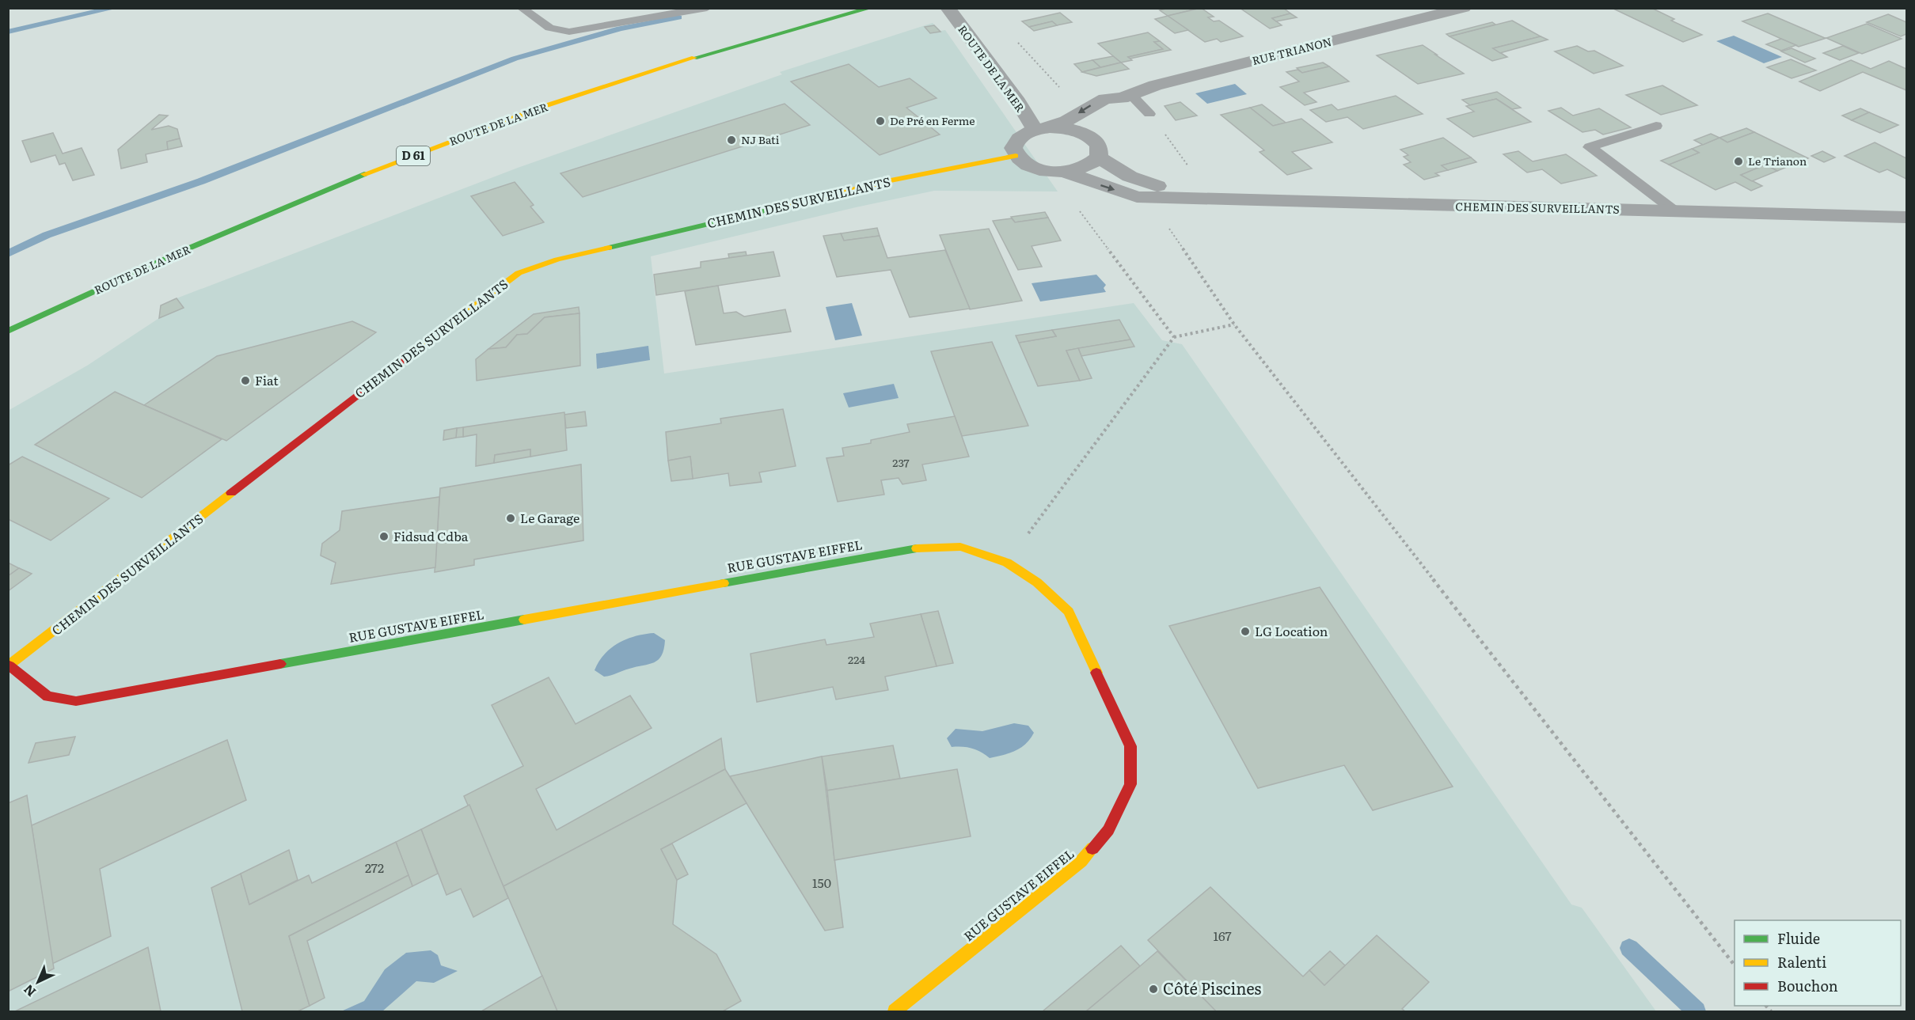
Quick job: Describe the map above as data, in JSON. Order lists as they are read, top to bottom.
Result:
{
  "streets": {
    "street": [
      "RUE TRIANON",
      "ROUTE DE LA MER",
      "D 61",
      "CHEMIN DES SURVEILLANTS",
      "RUE GUSTAVE EIFFEL"
    ]
  },
  "crossings": [
    ["RUE TRIANON", "ROUTE DE LA MER"],
    ["RUE TRIANON", "CHEMIN DES SURVEILLANTS"],
    ["CHEMIN DES SURVEILLANTS", "RUE GUSTAVE EIFFEL"]
  ],
  "places": [
    "De Pré en Ferme",
    "NJ Bati",
    "Le Trianon",
    "Fiat",
    "Le Garage",
    "Fidsud Cdba",
    "LG Location",
    "Côté Piscines"
  ],
  "house_numbers": [
    "237",
    "224",
    "272",
    "150",
    "167"
  ],
  "legend": ["Fluide", "Ralenti", "Bouchon"],
  "north": "bottom left"
}
